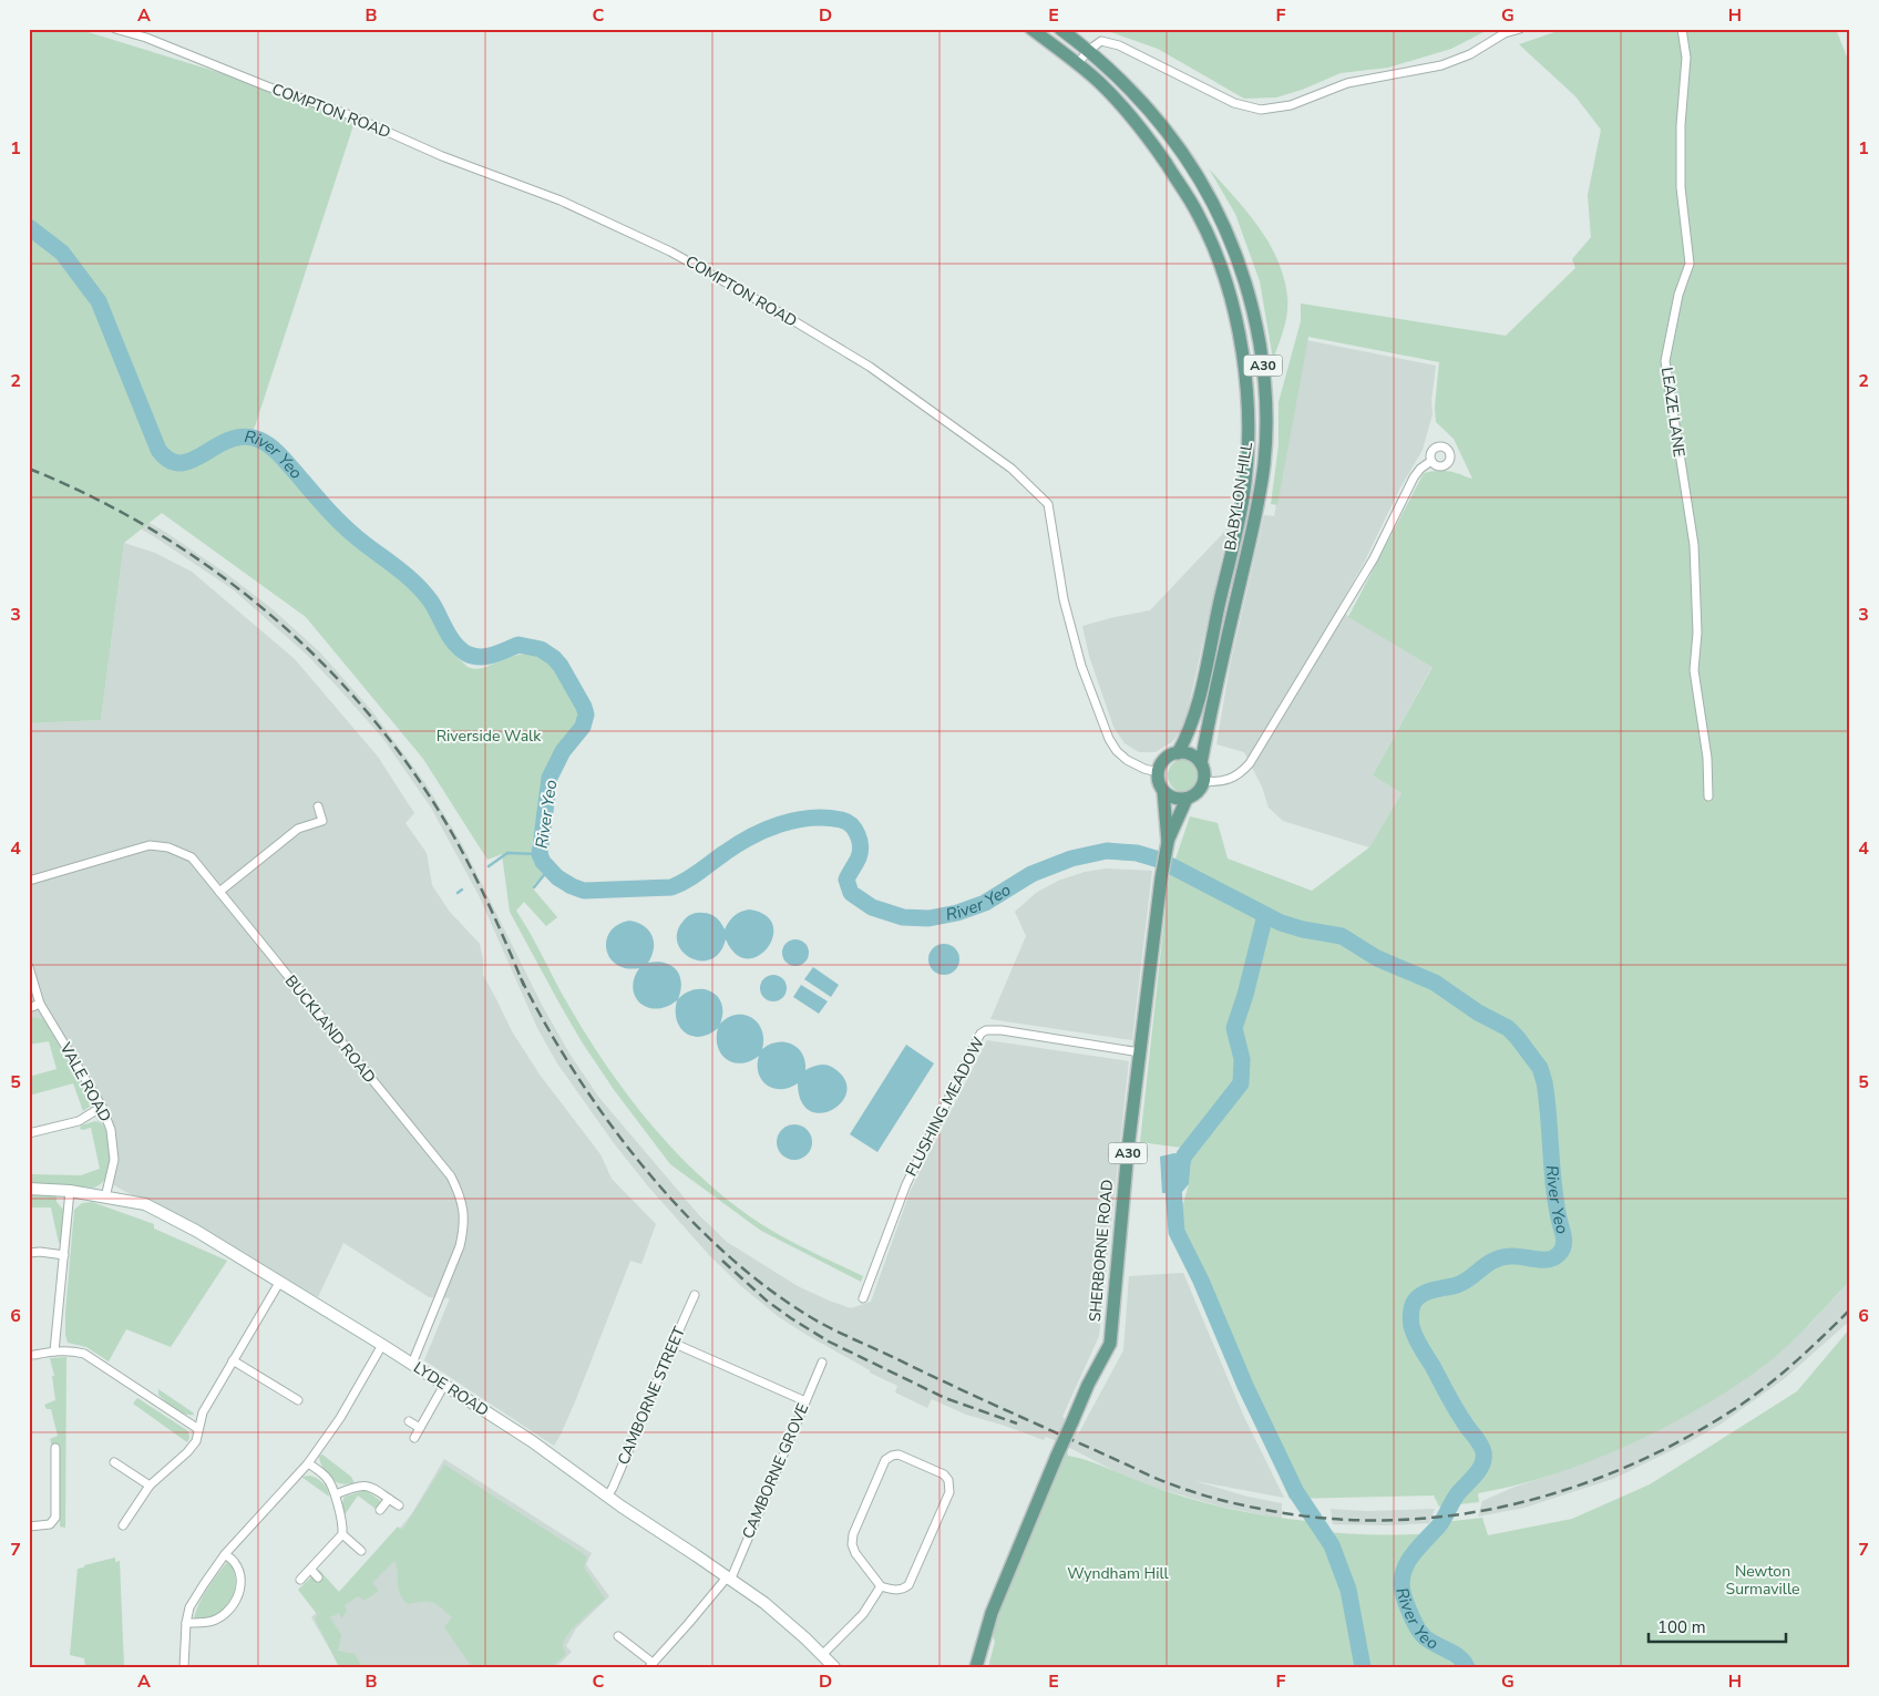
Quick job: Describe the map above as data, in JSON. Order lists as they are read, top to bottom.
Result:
{
  "streets": {
    "main road": ["A30", "BABYLON HILL", "SHERBORNE ROAD"],
    "street": [
      "COMPTON ROAD",
      "LEAZE LANE",
      "BUCKLAND ROAD",
      "VALE ROAD",
      "FLUSHING MEADOW",
      "LYDE ROAD",
      "CAMBORNE STREET",
      "CAMBORNE GROVE"
    ]
  },
  "crossings": [
    ["COMPTON ROAD", "A30"],
    ["COMPTON ROAD", "BABYLON HILL"],
    ["A30", "BABYLON HILL"],
    ["A30", "SHERBORNE ROAD"],
    ["BUCKLAND ROAD", "LYDE ROAD"],
    ["VALE ROAD", "LYDE ROAD"],
    ["FLUSHING MEADOW", "SHERBORNE ROAD"],
    ["LYDE ROAD", "CAMBORNE STREET"],
    ["LYDE ROAD", "CAMBORNE GROVE"]
  ],
  "water": ["River Yeo"],
  "parks": ["Riverside Walk", "Newton Surmaville", "Wyndham Hill"],
  "scale_bar": "100 m",
  "grid": {
    "columns": [
      "A",
      "B",
      "C",
      "D",
      "E",
      "F",
      "G",
      "H"
    ],
    "rows": [
      "1",
      "2",
      "3",
      "4",
      "5",
      "6",
      "7"
    ]
  }
}
